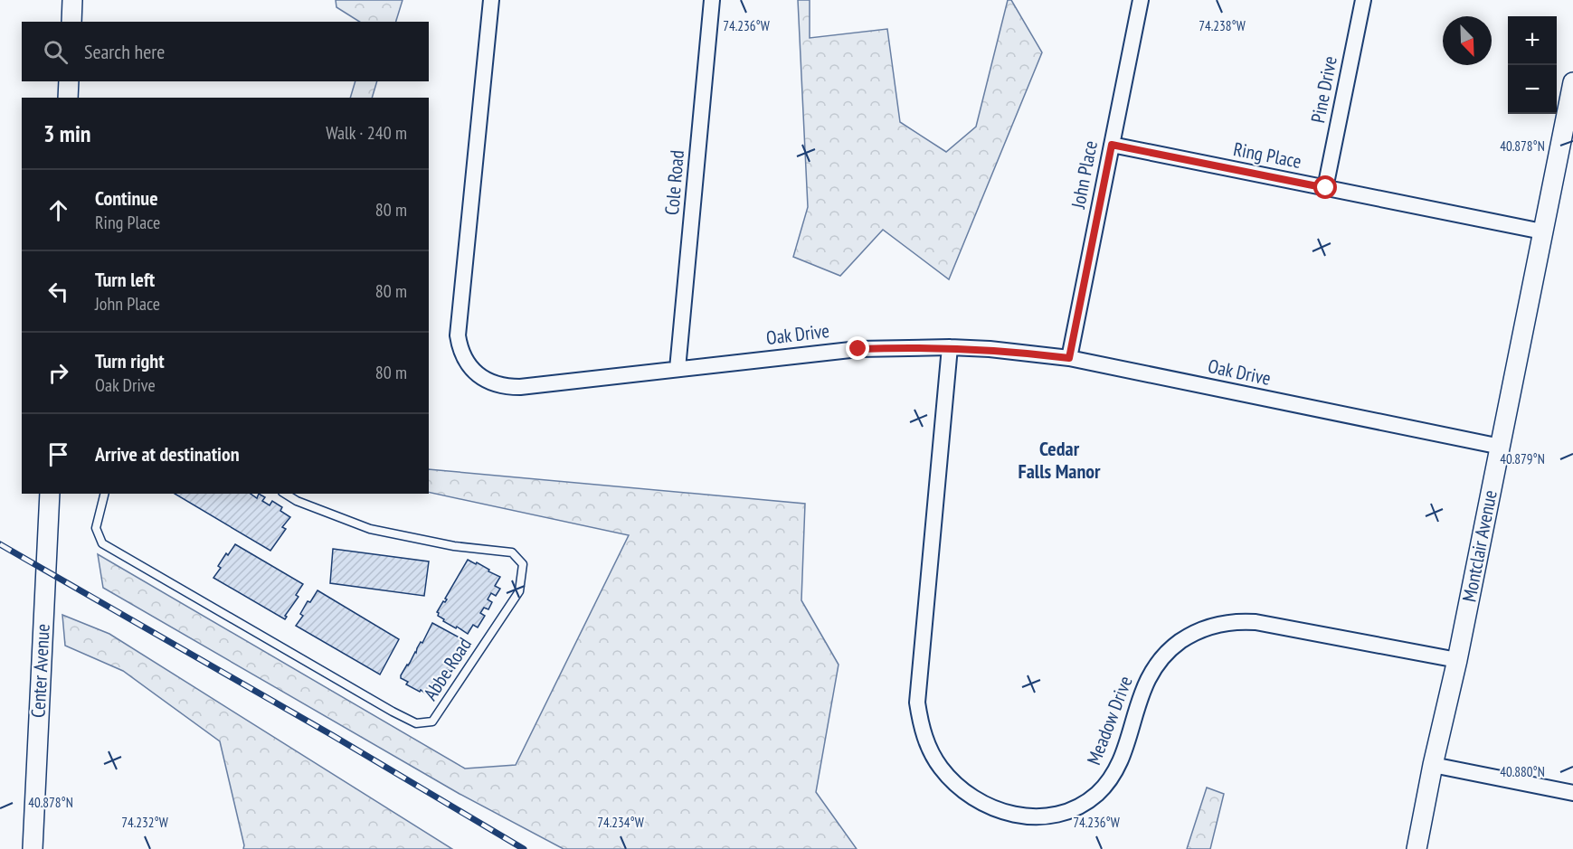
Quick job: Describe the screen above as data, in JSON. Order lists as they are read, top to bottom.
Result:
{
  "streets": {
    "street": [
      "Pine Drive",
      "Ring Place",
      "John Place",
      "Cole Road",
      "Oak Drive",
      "Montclair Avenue",
      "Center Avenue",
      "Meadow Drive"
    ],
    "lane": ["Abbe Road"]
  },
  "crossings": [
    ["Pine Drive", "Ring Place"],
    ["Ring Place", "John Place"],
    ["Ring Place", "Montclair Avenue"],
    ["John Place", "Oak Drive"],
    ["Cole Road", "Oak Drive"],
    ["Oak Drive", "Montclair Avenue"],
    ["Oak Drive", "Meadow Drive"],
    ["Montclair Avenue", "Meadow Drive"]
  ],
  "districts": ["Cedar Falls Manor"],
  "north": "bottom right",
  "page": {
    "map_buttons": ["+", "−"],
    "search": "Search here",
    "heading": ["3 min", "Walk · 240 m"],
    "list": [
      ["Continue", "Ring Place", "80 m"],
      ["Turn left", "John Place", "80 m"],
      ["Turn right", "Oak Drive", "80 m"],
      "Arrive at destination"
    ]
  },
  "coordinates": [
    "74.236°W",
    "74.238°W",
    "40.878°N",
    "40.879°N",
    "40.880°N",
    "74.232°W",
    "74.234°W"
  ]
}
